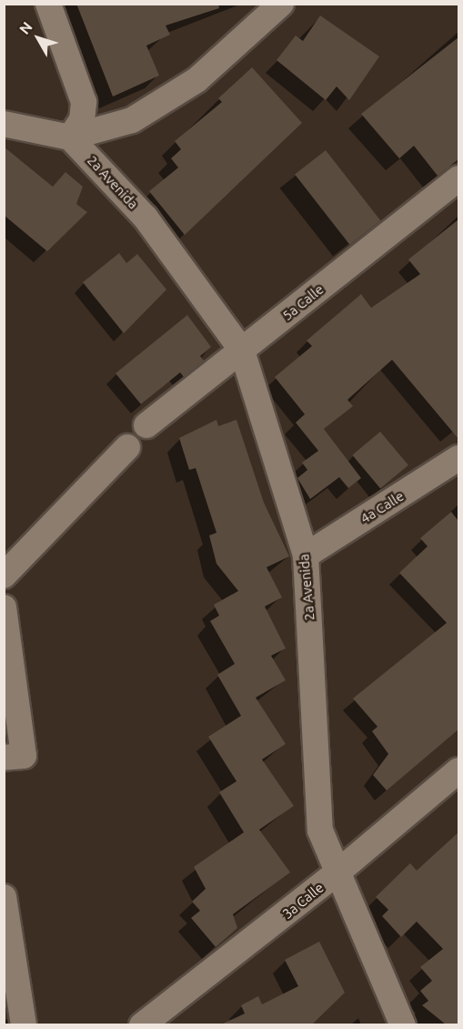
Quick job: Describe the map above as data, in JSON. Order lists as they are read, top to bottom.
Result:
{
  "streets": {
    "street": [
      "2a Avenida",
      "5a Calle",
      "4a Calle",
      "3a Calle"
    ]
  },
  "crossings": [
    ["2a Avenida", "5a Calle"],
    ["2a Avenida", "4a Calle"],
    ["2a Avenida", "3a Calle"]
  ],
  "north": "top left"
}
